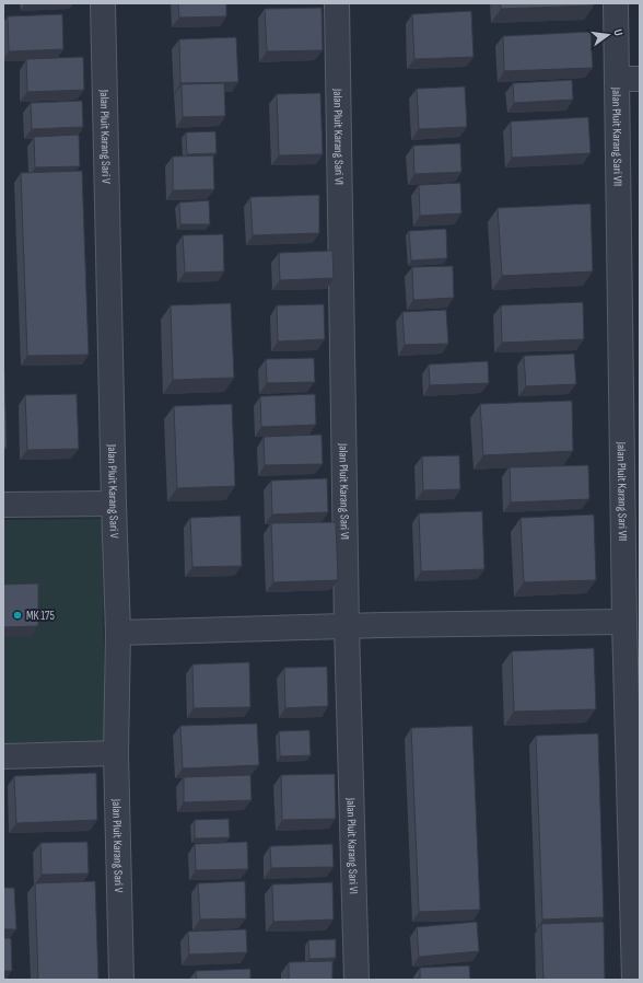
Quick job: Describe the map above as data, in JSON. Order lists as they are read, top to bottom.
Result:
{
  "streets": {
    "street": ["Jalan Pluit Karang Sari V", "Jalan Pluit Karang Sari VI", "Jalan Pluit Karang Sari VII"]
  },
  "places": ["MK 175"],
  "north": "right"
}
